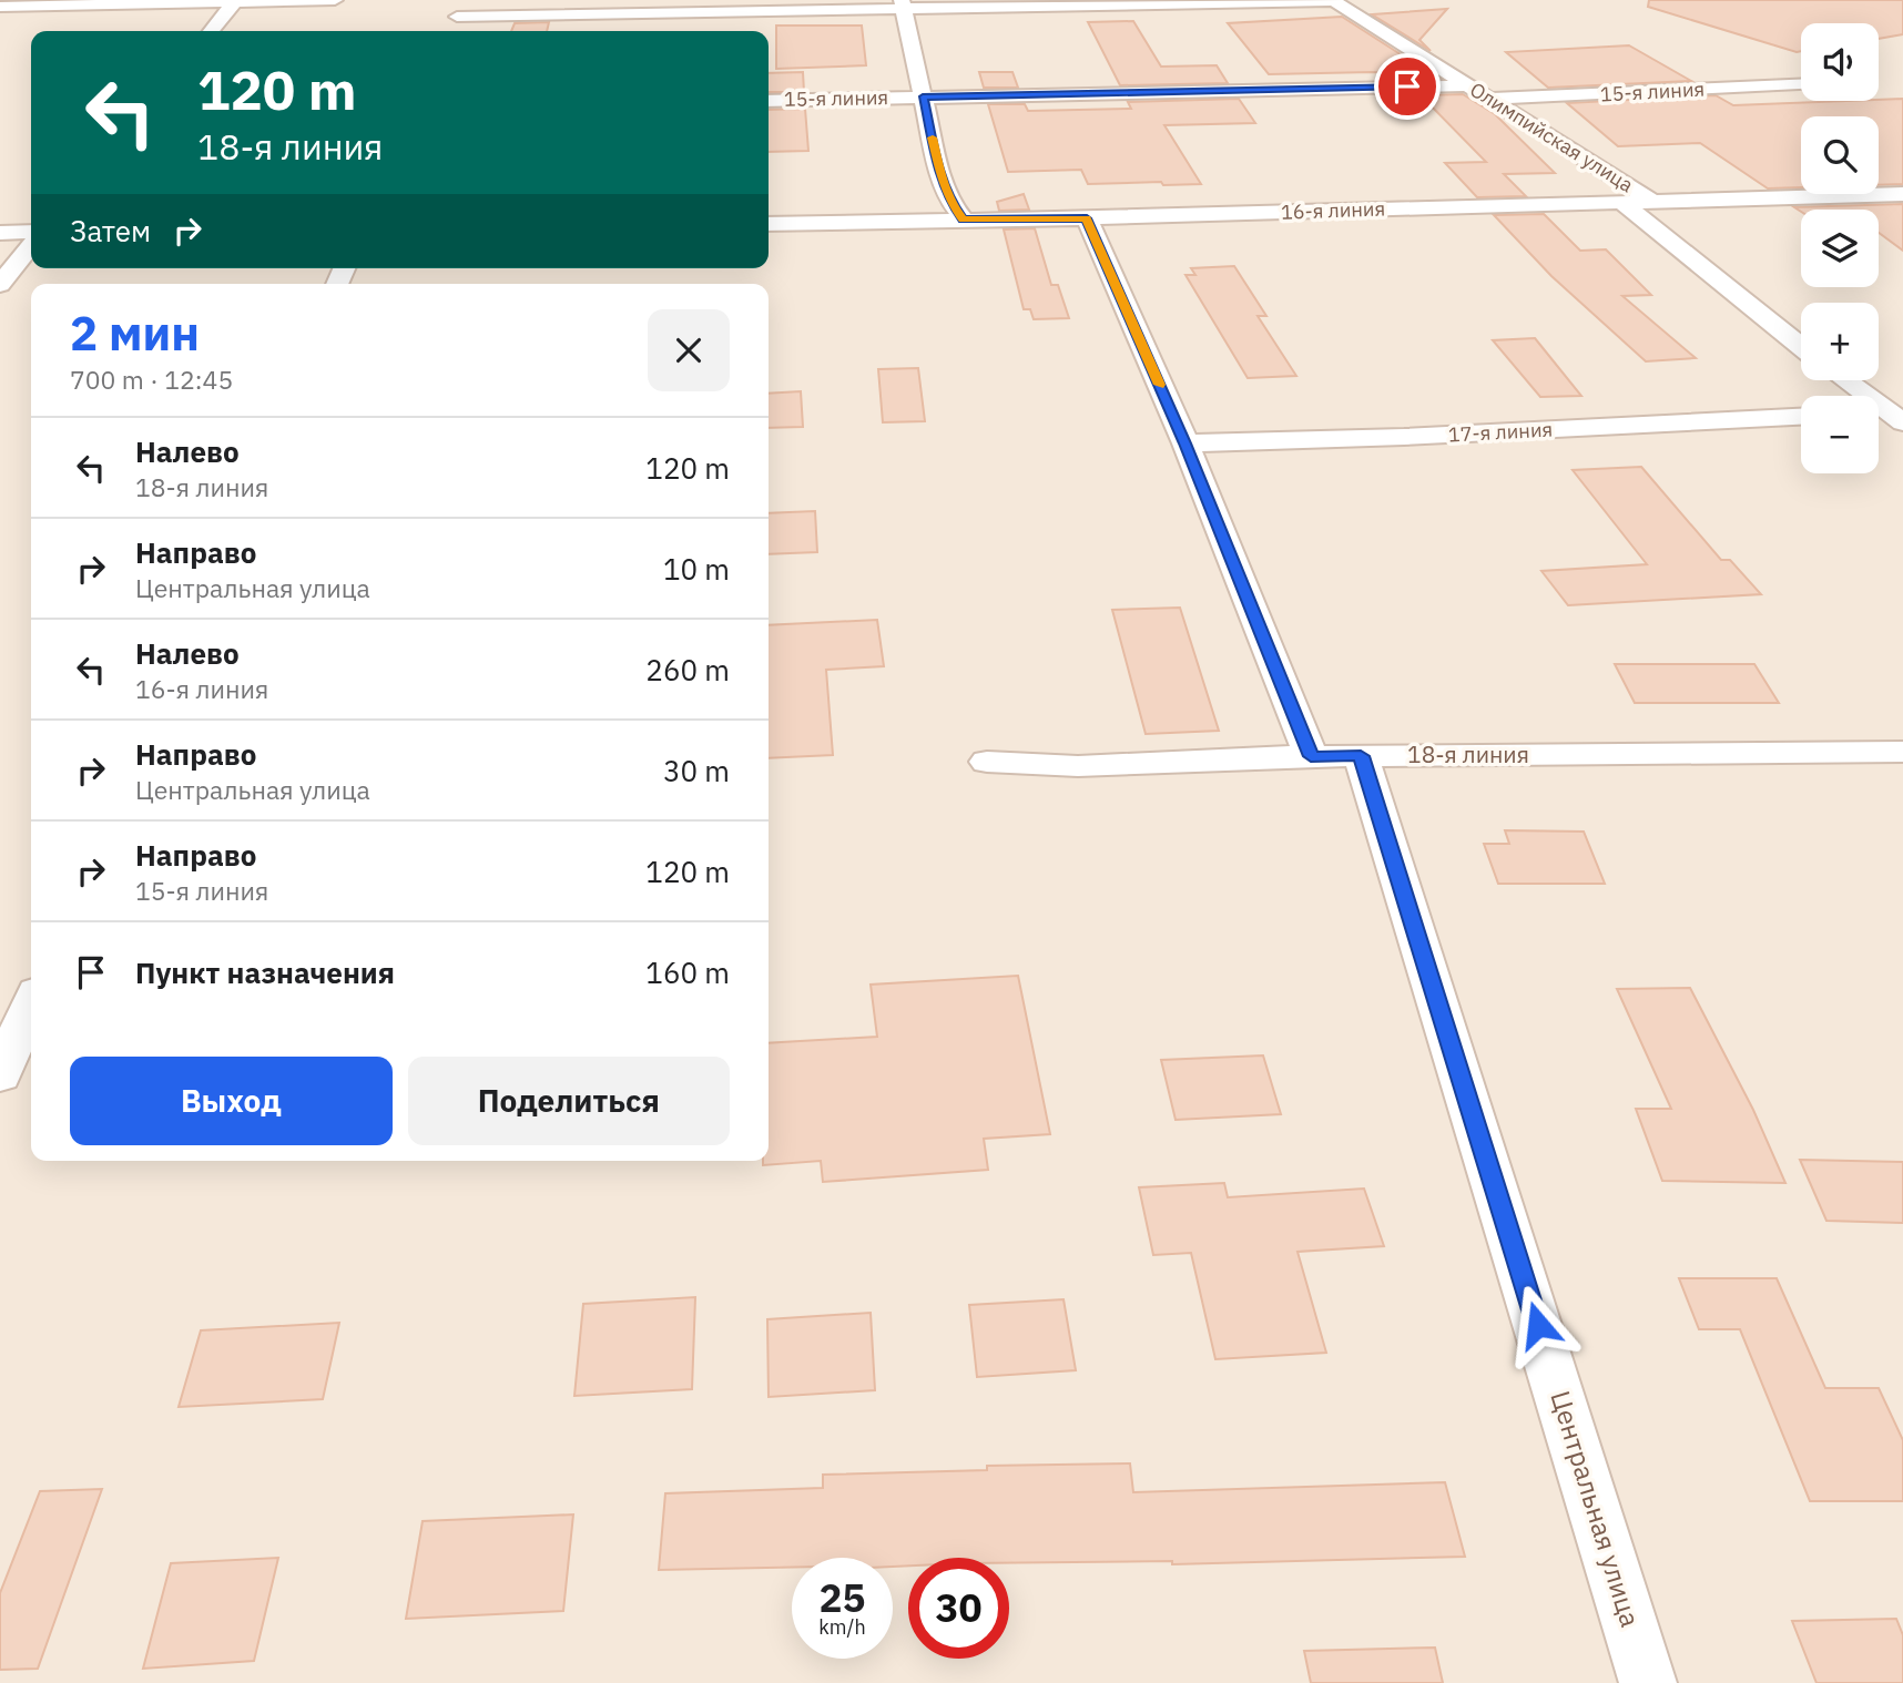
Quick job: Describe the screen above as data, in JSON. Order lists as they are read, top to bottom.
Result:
{
  "streets": {
    "street": [
      "15-я линия",
      "Олимпийская улица",
      "16-я линия",
      "17-я линия",
      "18-я линия",
      "Центральная улица"
    ]
  },
  "crossings": [
    ["15-я линия", "Олимпийская улица"],
    ["Олимпийская улица", "16-я линия"],
    ["18-я линия", "Центральная улица"]
  ],
  "page": {
    "map_buttons": ["+", "−"],
    "turn": ["120 m", "18-я линия"],
    "then": "Затем",
    "heading": ["2 мин", "700 m · 12:45"],
    "list": [
      {
        "name": "Налево",
        "note": "18-я линия",
        "value": "120 m"
      },
      {
        "name": "Направо",
        "note": "Центральная улица",
        "value": "10 m"
      },
      {
        "name": "Налево",
        "note": "16-я линия",
        "value": "260 m"
      },
      {
        "name": "Направо",
        "note": "Центральная улица",
        "value": "30 m"
      },
      {
        "name": "Направо",
        "note": "15-я линия",
        "value": "120 m"
      },
      {
        "name": "Пункт назначения",
        "value": "160 m"
      }
    ],
    "buttons": ["Выход", "Поделиться"],
    "speed": "25 km/h",
    "limit": "30"
  }
}
